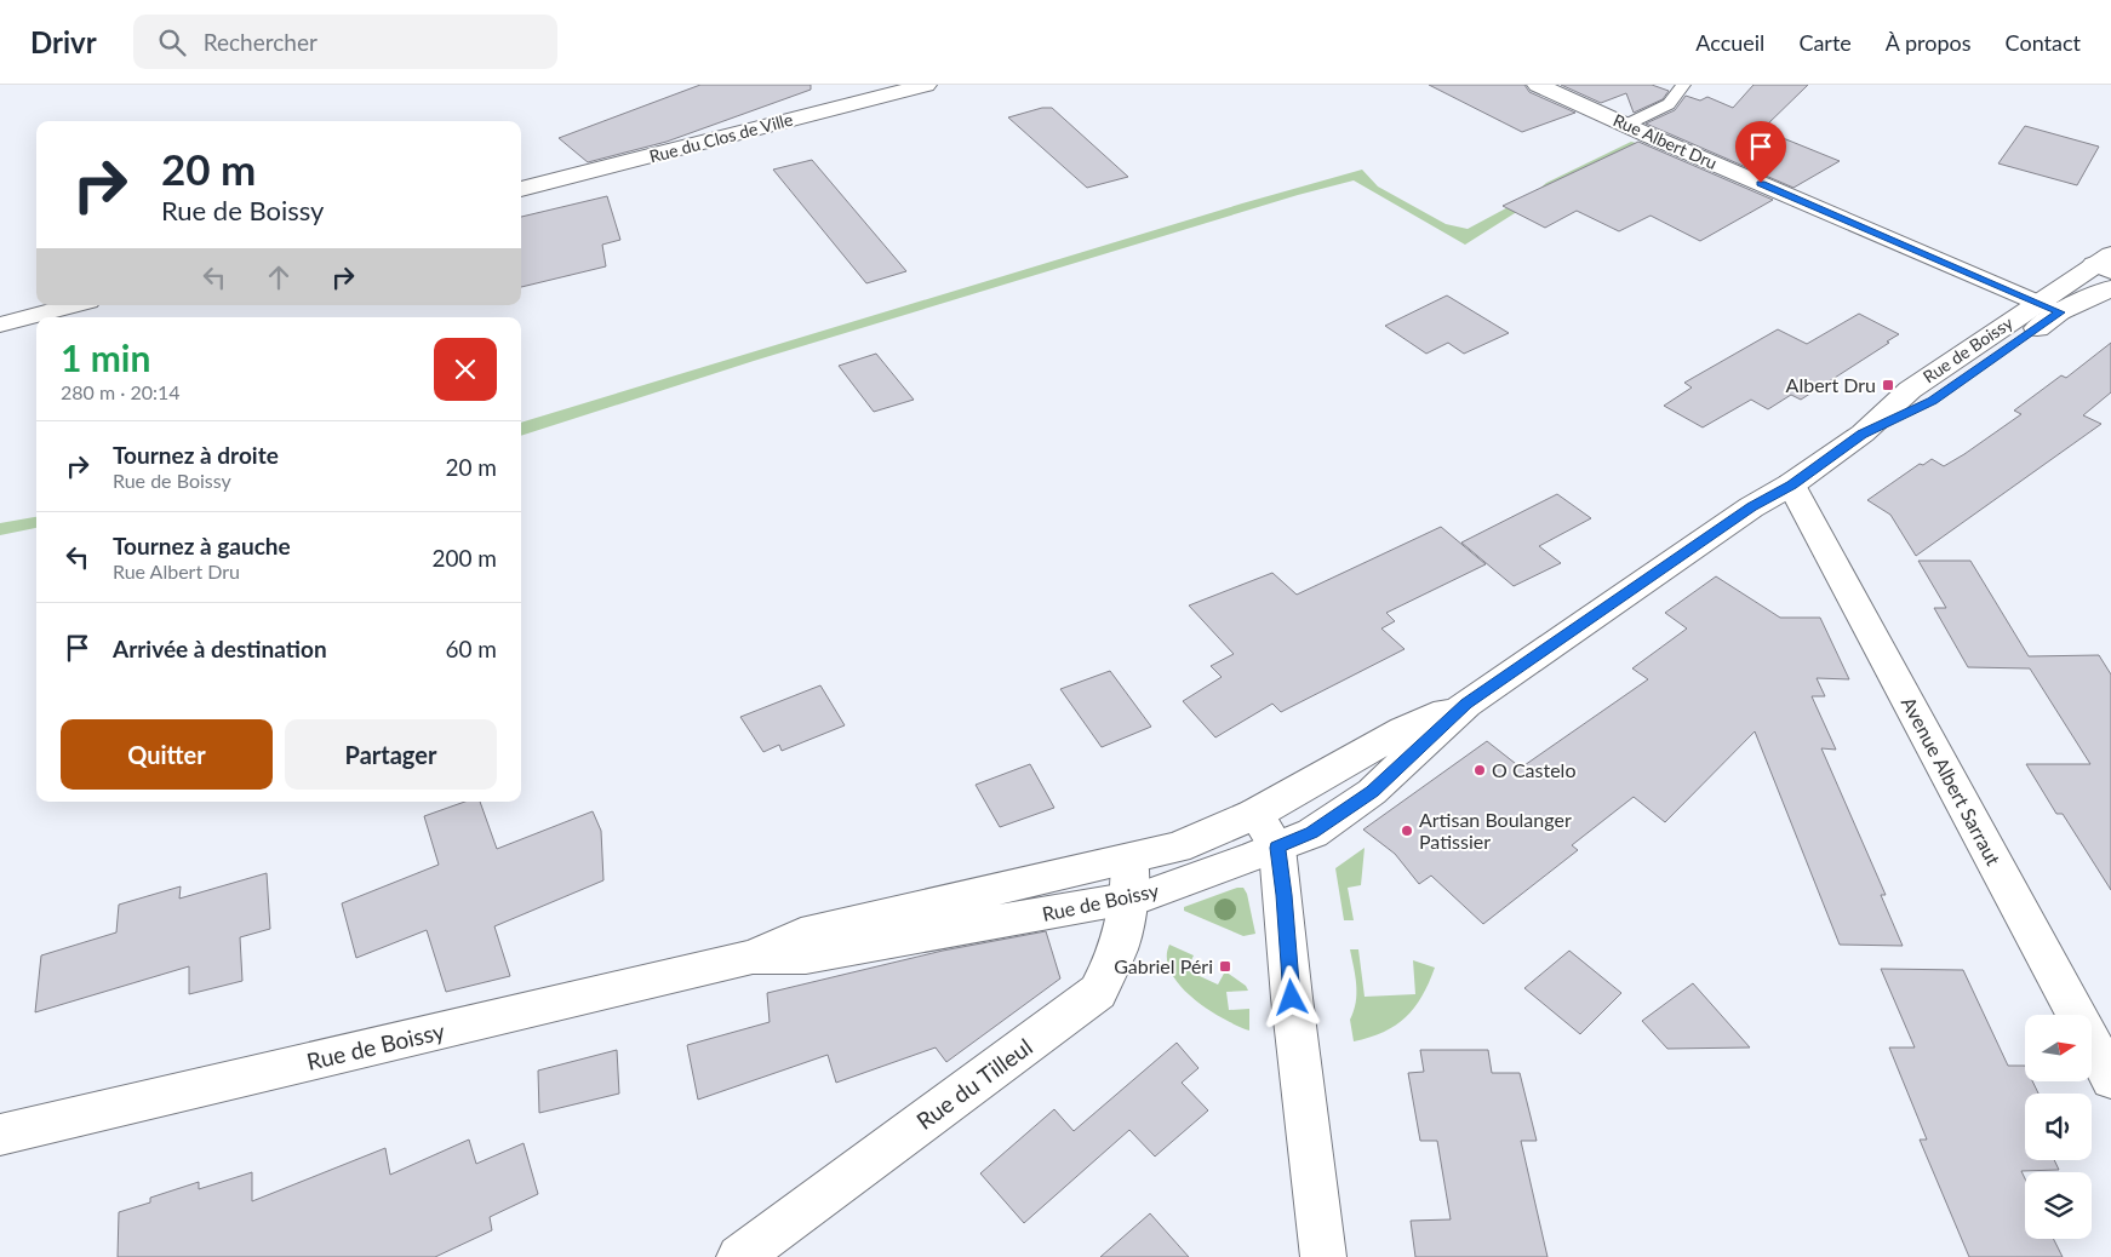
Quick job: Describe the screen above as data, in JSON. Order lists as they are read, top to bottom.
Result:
{
  "streets": {
    "street": [
      "Rue du Clos de Ville",
      "Rue Albert Dru",
      "Rue de Boissy",
      "Avenue Albert Sarraut",
      "Rue du Tilleul"
    ]
  },
  "crossings": [
    ["Rue Albert Dru", "Rue de Boissy"],
    ["Rue de Boissy", "Avenue Albert Sarraut"],
    ["Rue de Boissy", "Rue du Tilleul"]
  ],
  "places": {
    "transit": ["Albert Dru", "Gabriel Péri"],
    "other": ["O Castelo", "Artisan Boulanger Patissier"]
  },
  "north": "right",
  "page": {
    "header": "Drivr",
    "search": "Rechercher",
    "nav": [
      "Accueil",
      "Carte",
      "À propos",
      "Contact"
    ],
    "turn": ["20 m", "Rue de Boissy"],
    "heading": ["1 min", "280 m · 20:14"],
    "list": [
      {
        "name": "Tournez à droite",
        "note": "Rue de Boissy",
        "value": "20 m"
      },
      {
        "name": "Tournez à gauche",
        "note": "Rue Albert Dru",
        "value": "200 m"
      },
      {
        "name": "Arrivée à destination",
        "value": "60 m"
      }
    ],
    "buttons": ["Quitter", "Partager"]
  }
}
